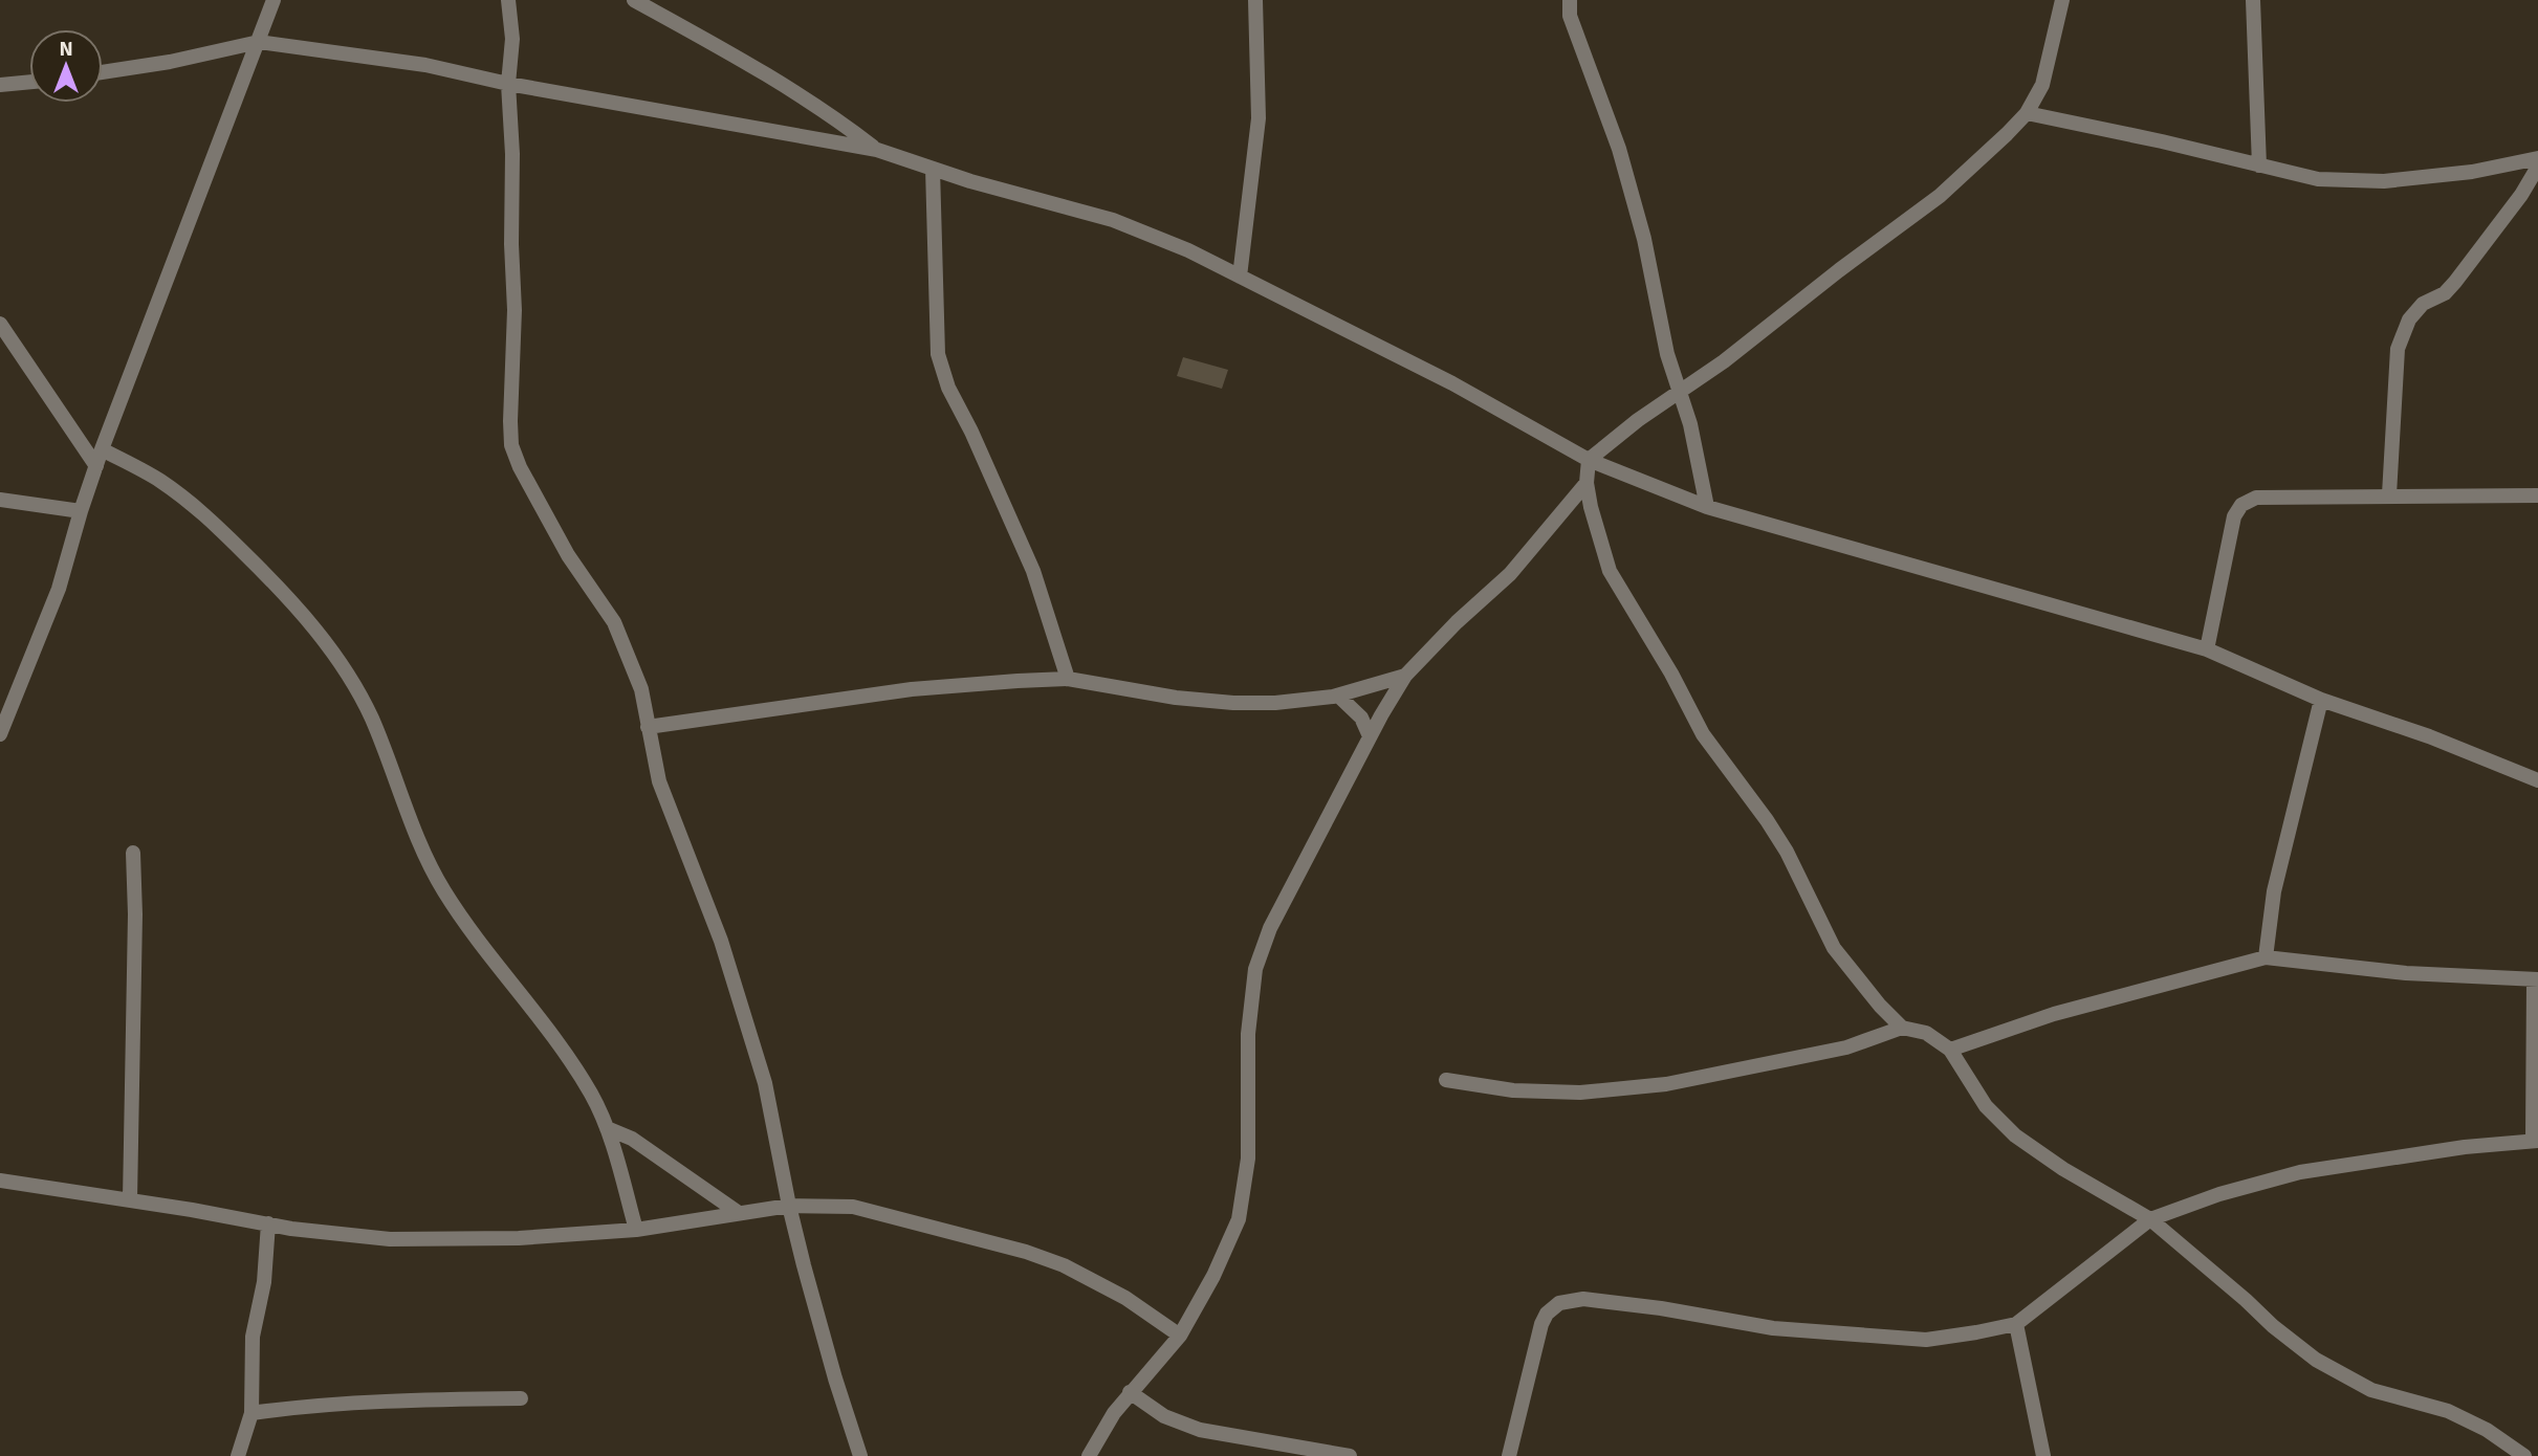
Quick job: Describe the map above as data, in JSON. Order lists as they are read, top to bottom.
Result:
{
  "north": "top"
}
